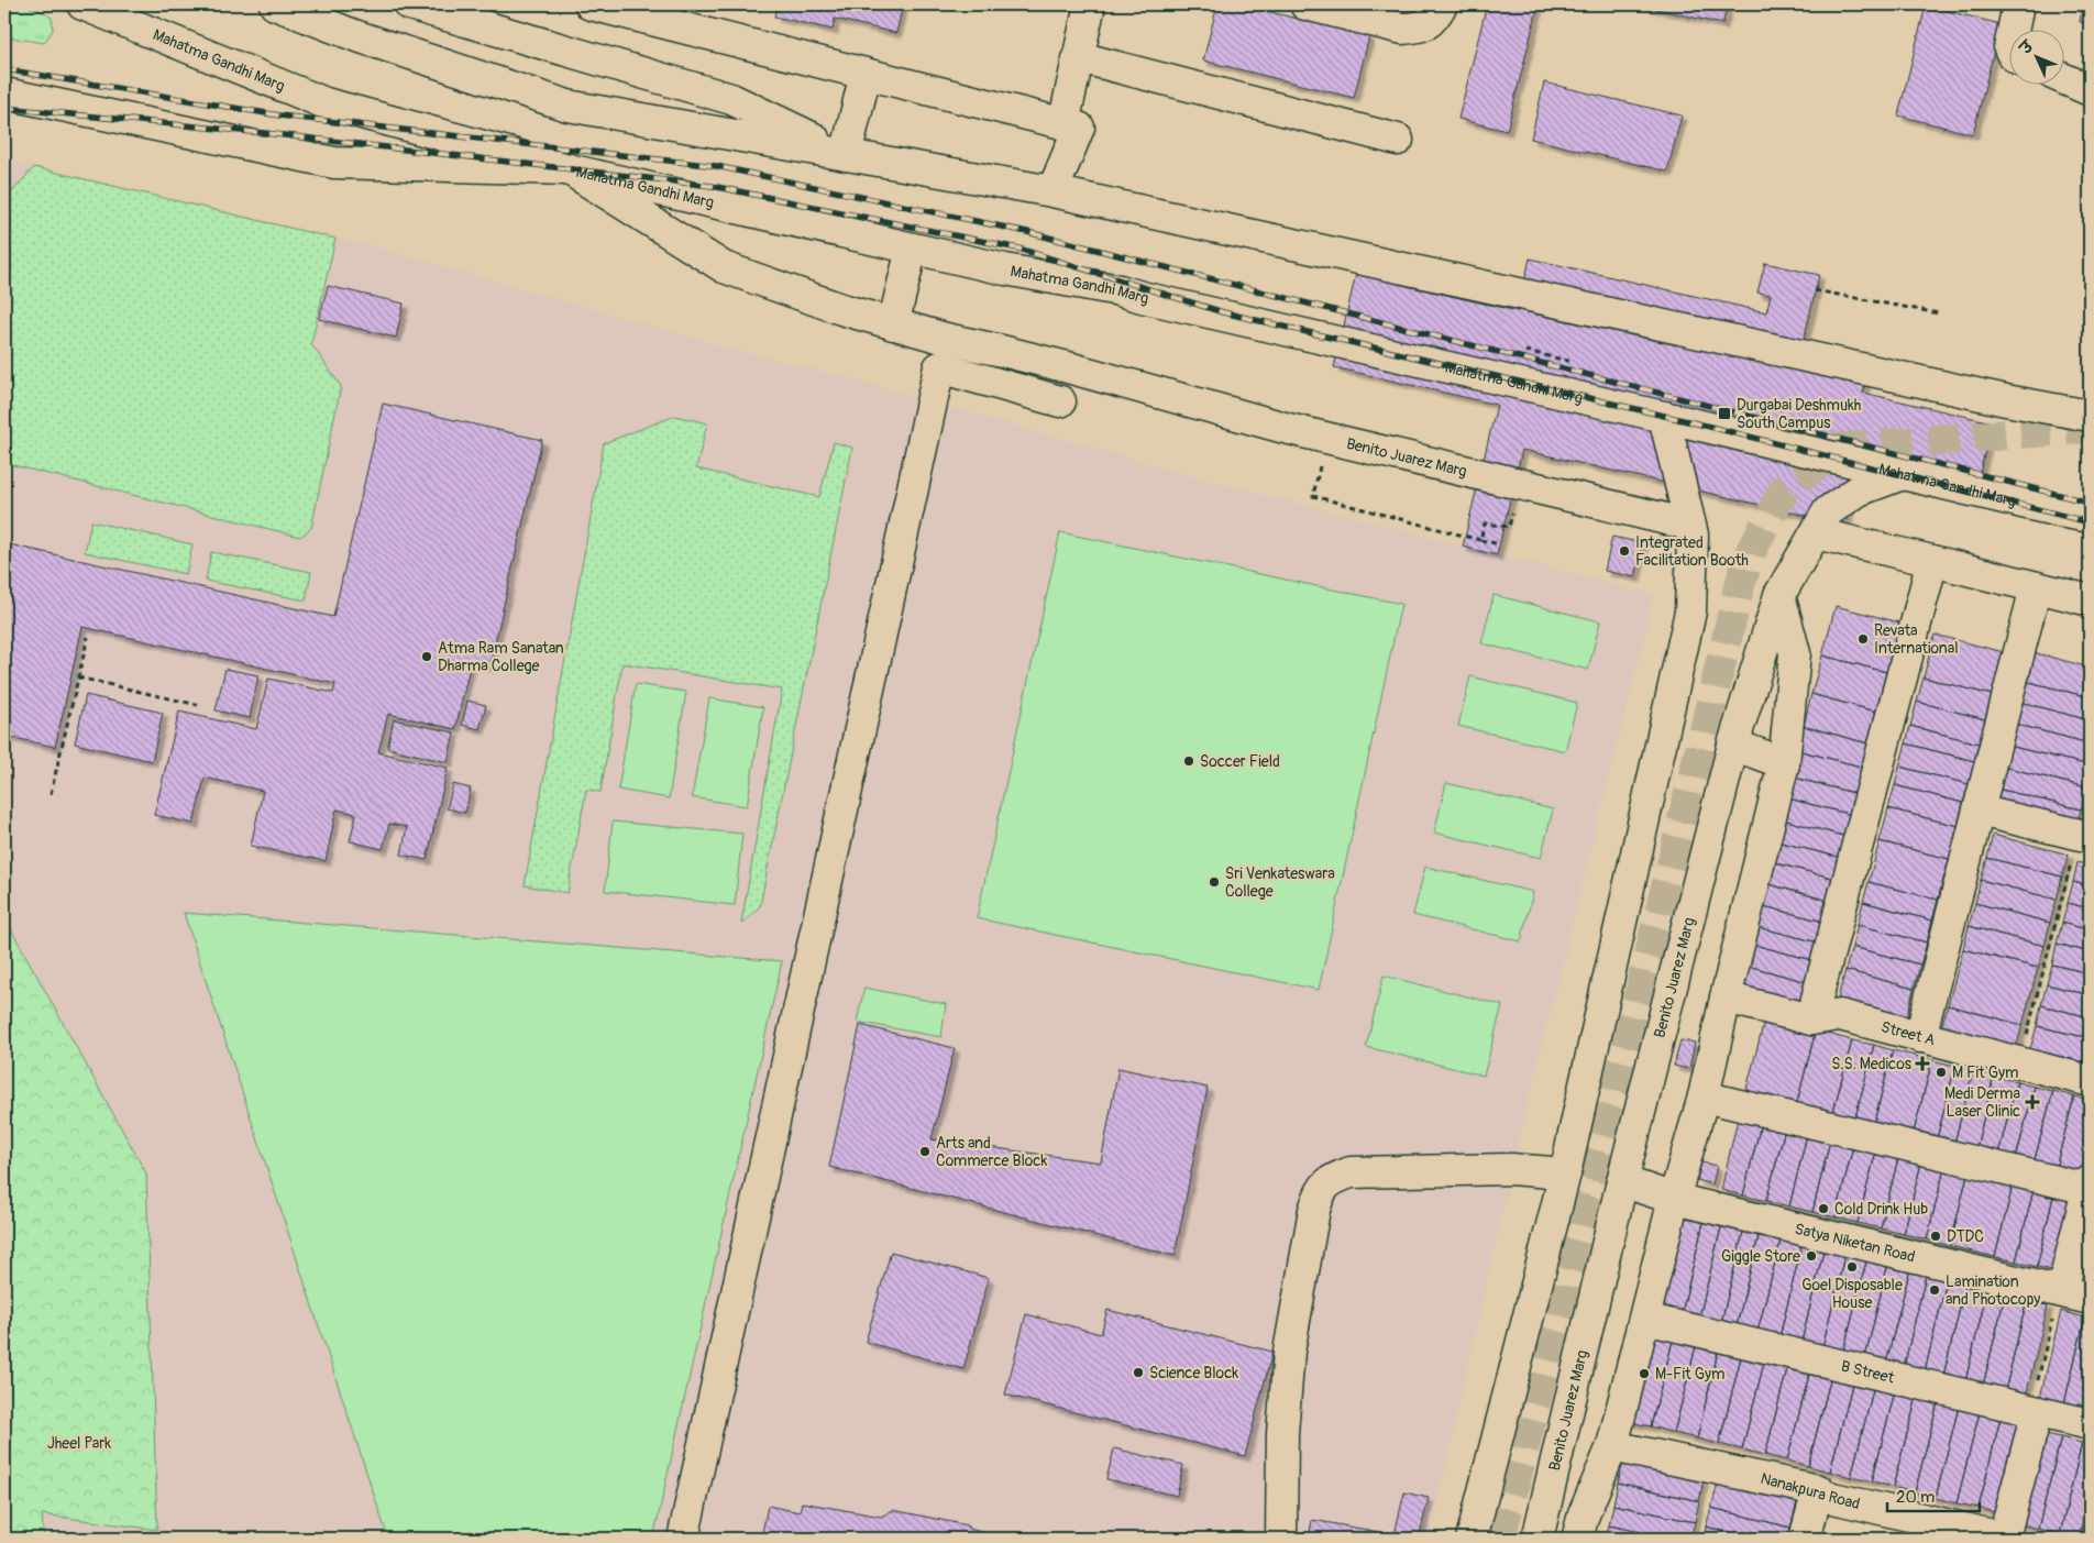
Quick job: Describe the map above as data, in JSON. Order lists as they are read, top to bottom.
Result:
{
  "streets": {
    "main road": [
      "Mahatma Gandhi Marg",
      "Benito Juarez Marg",
      "Street A",
      "Satya Niketan Road",
      "B Street",
      "Nanakpura Road"
    ]
  },
  "crossings": [
    ["Mahatma Gandhi Marg", "Benito Juarez Marg"],
    ["Benito Juarez Marg", "Satya Niketan Road"]
  ],
  "parks": ["Jheel Park"],
  "places": {
    "transit": ["Durgabai Deshmukh South Campus"],
    "other": [
      "Integrated Facilitation Booth",
      "Revata International",
      "Atma Ram Sanatan Dharma College",
      "Soccer Field",
      "Sri Venkateswara College",
      "M Fit Gym",
      "Arts and Commerce Block",
      "Cold Drink Hub",
      "DTDC",
      "Giggle Store",
      "Goel Disposable House",
      "Lamination and Photocopy",
      "Science Block",
      "M-Fit Gym"
    ],
    "health": ["S.S. Medicos", "Medi Derma Laser Clinic"]
  },
  "scale_bar": "20 m",
  "north": "top left"
}
